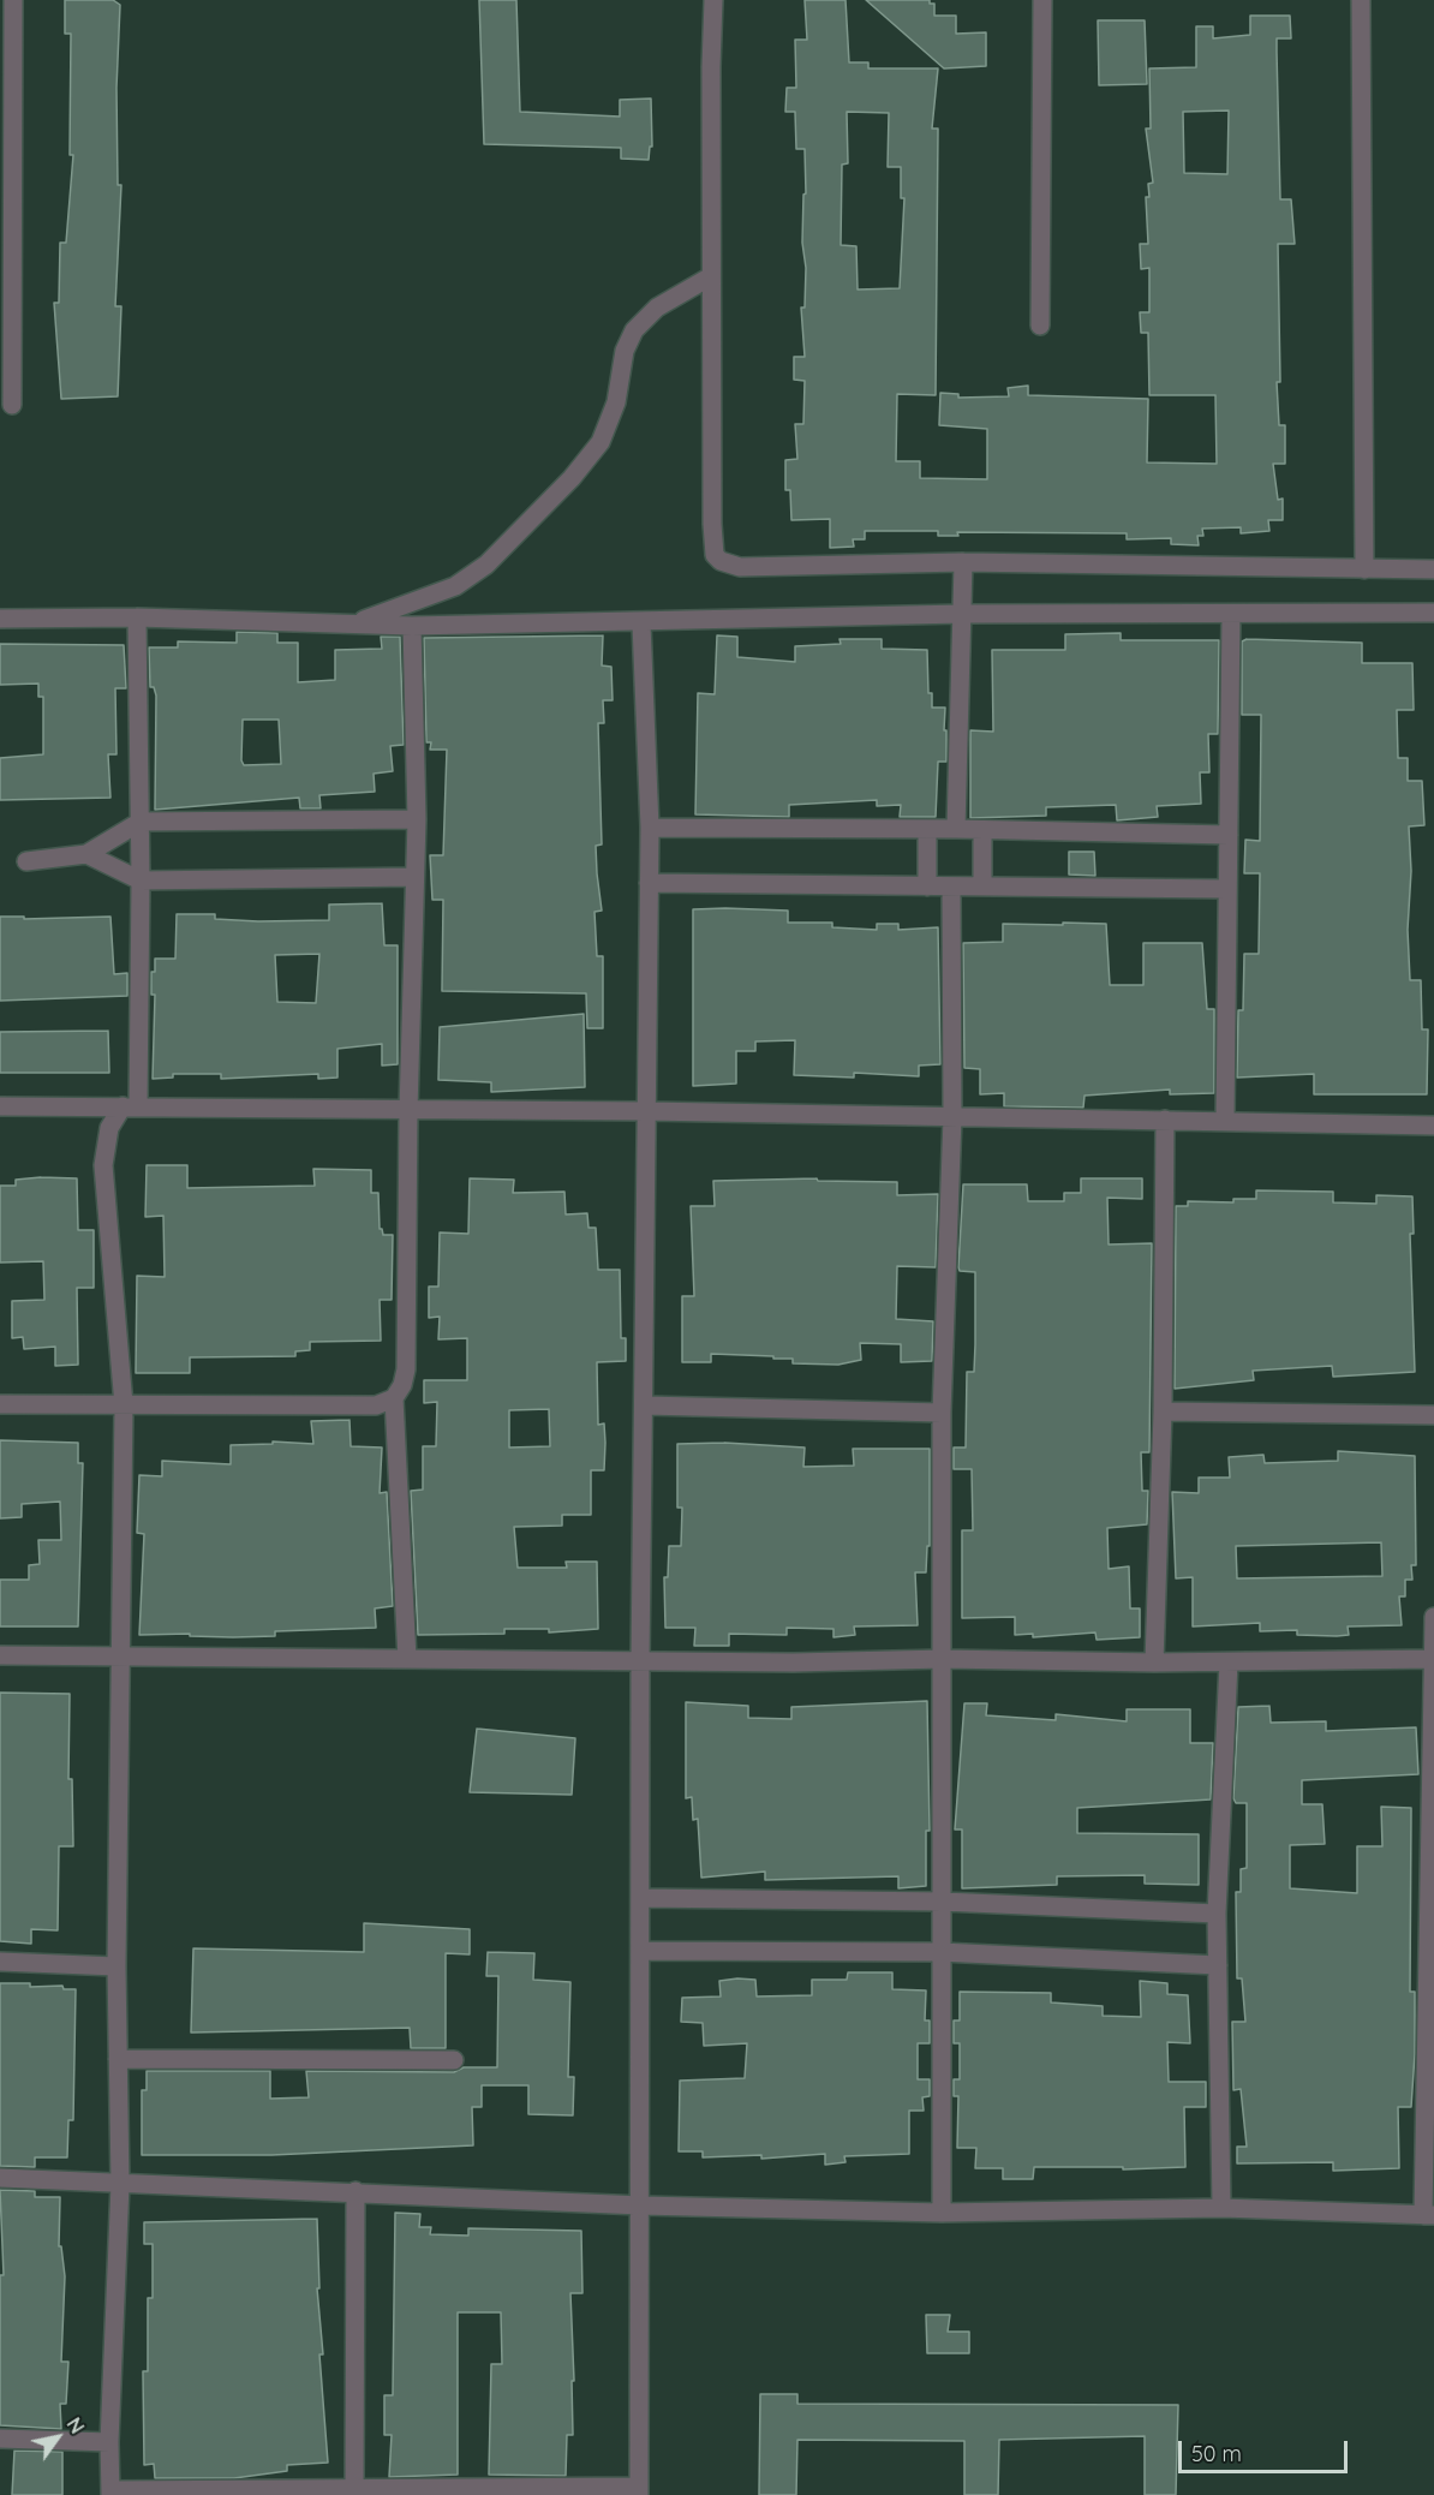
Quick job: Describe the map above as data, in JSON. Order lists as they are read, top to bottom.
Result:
{
  "scale_bar": "50 m",
  "north": "top right"
}
